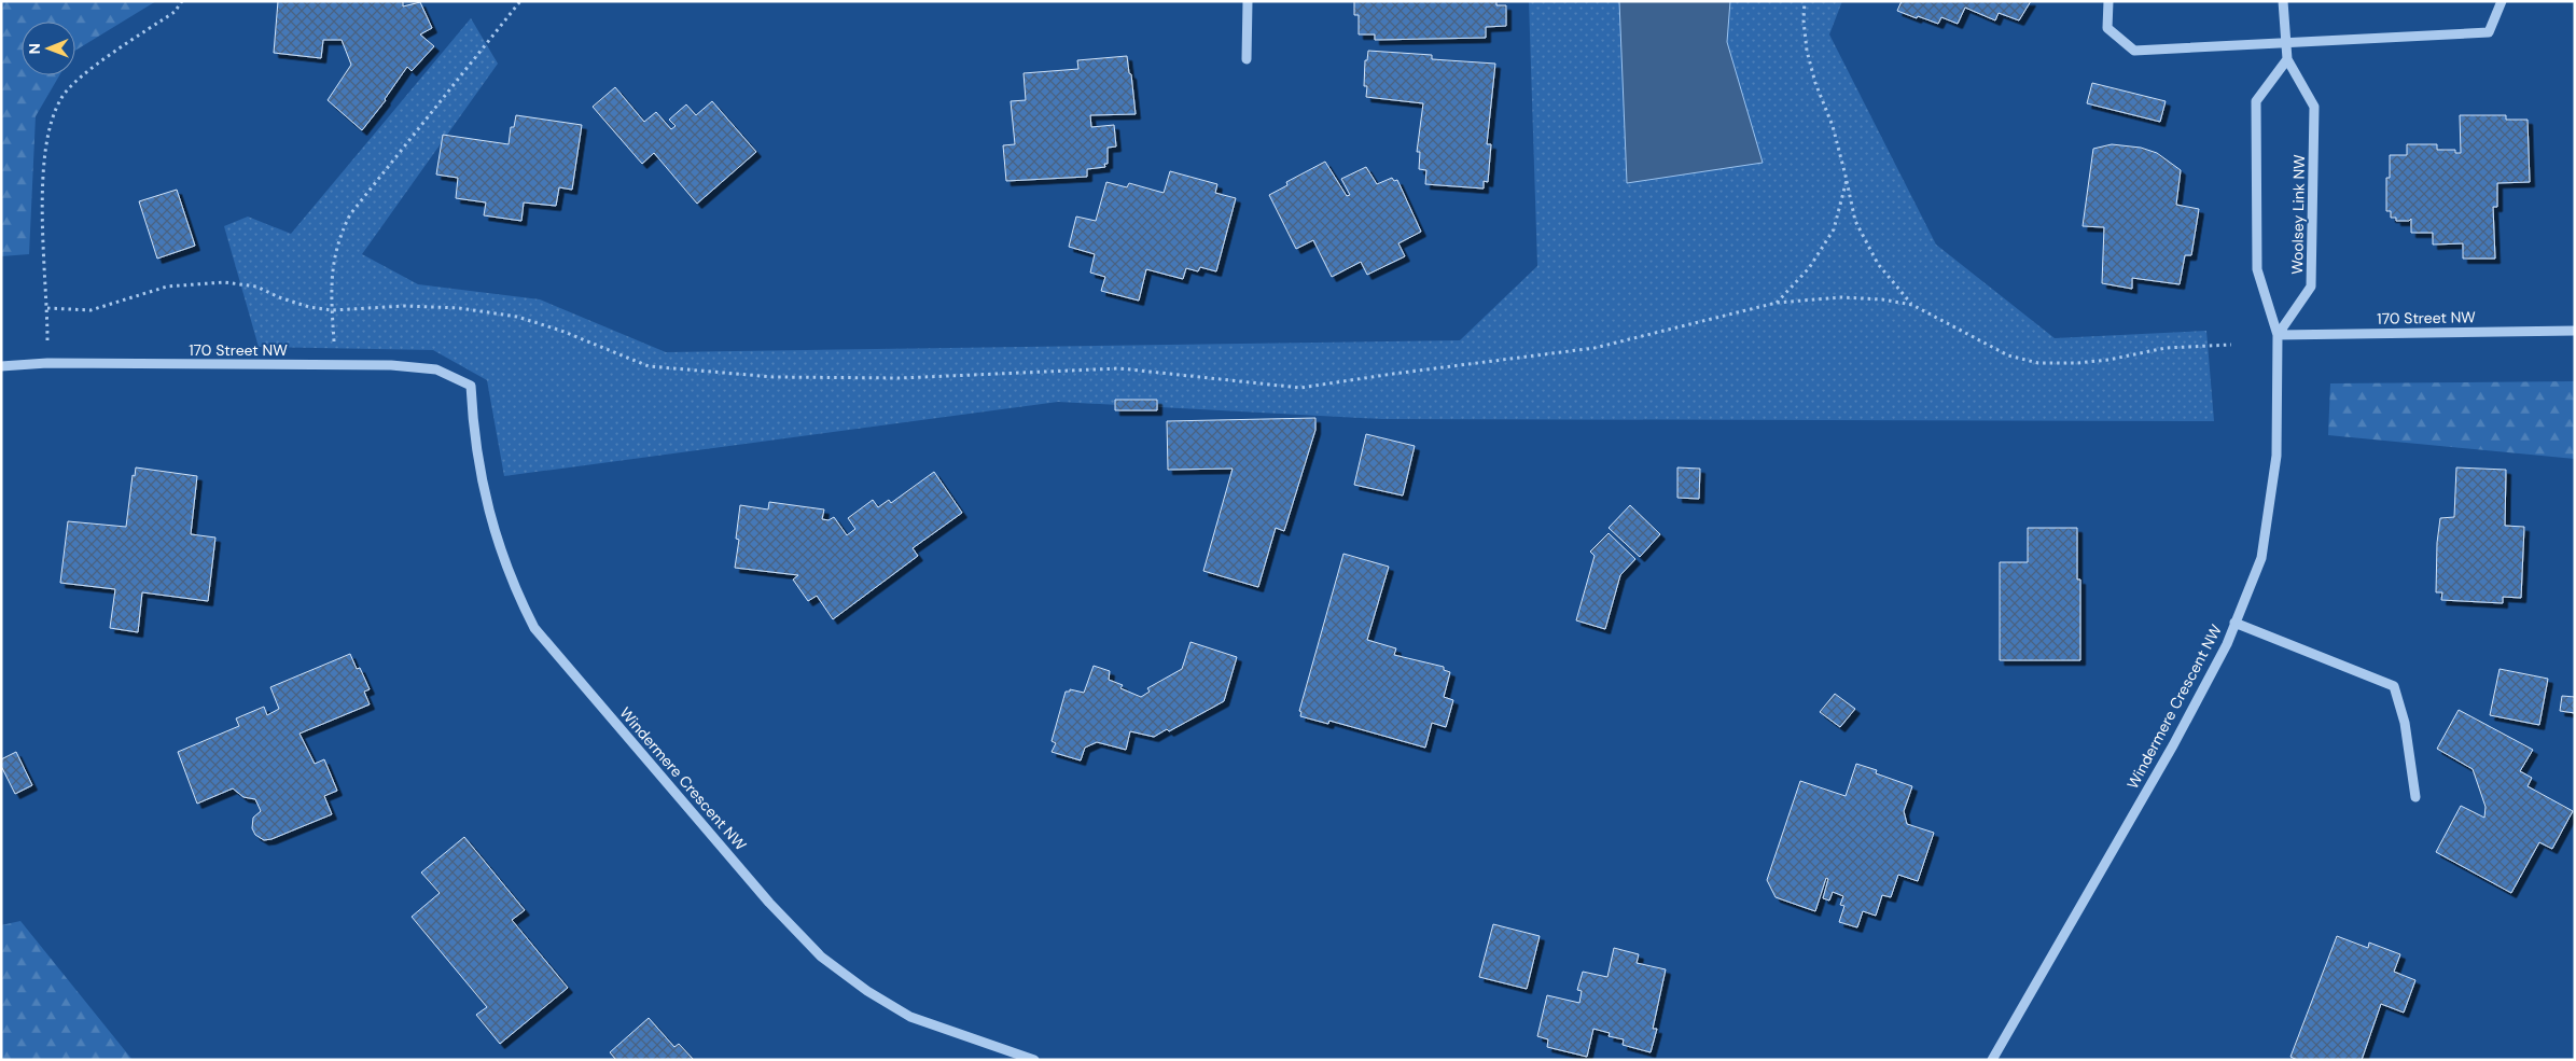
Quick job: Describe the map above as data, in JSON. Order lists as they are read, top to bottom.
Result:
{
  "streets": {
    "street": ["Woolsey Link NW", "170 Street NW", "Windermere Crescent NW"]
  },
  "crossings": [
    ["Woolsey Link NW", "170 Street NW"],
    ["Woolsey Link NW", "Windermere Crescent NW"],
    ["170 Street NW", "Windermere Crescent NW"]
  ],
  "north": "left"
}
